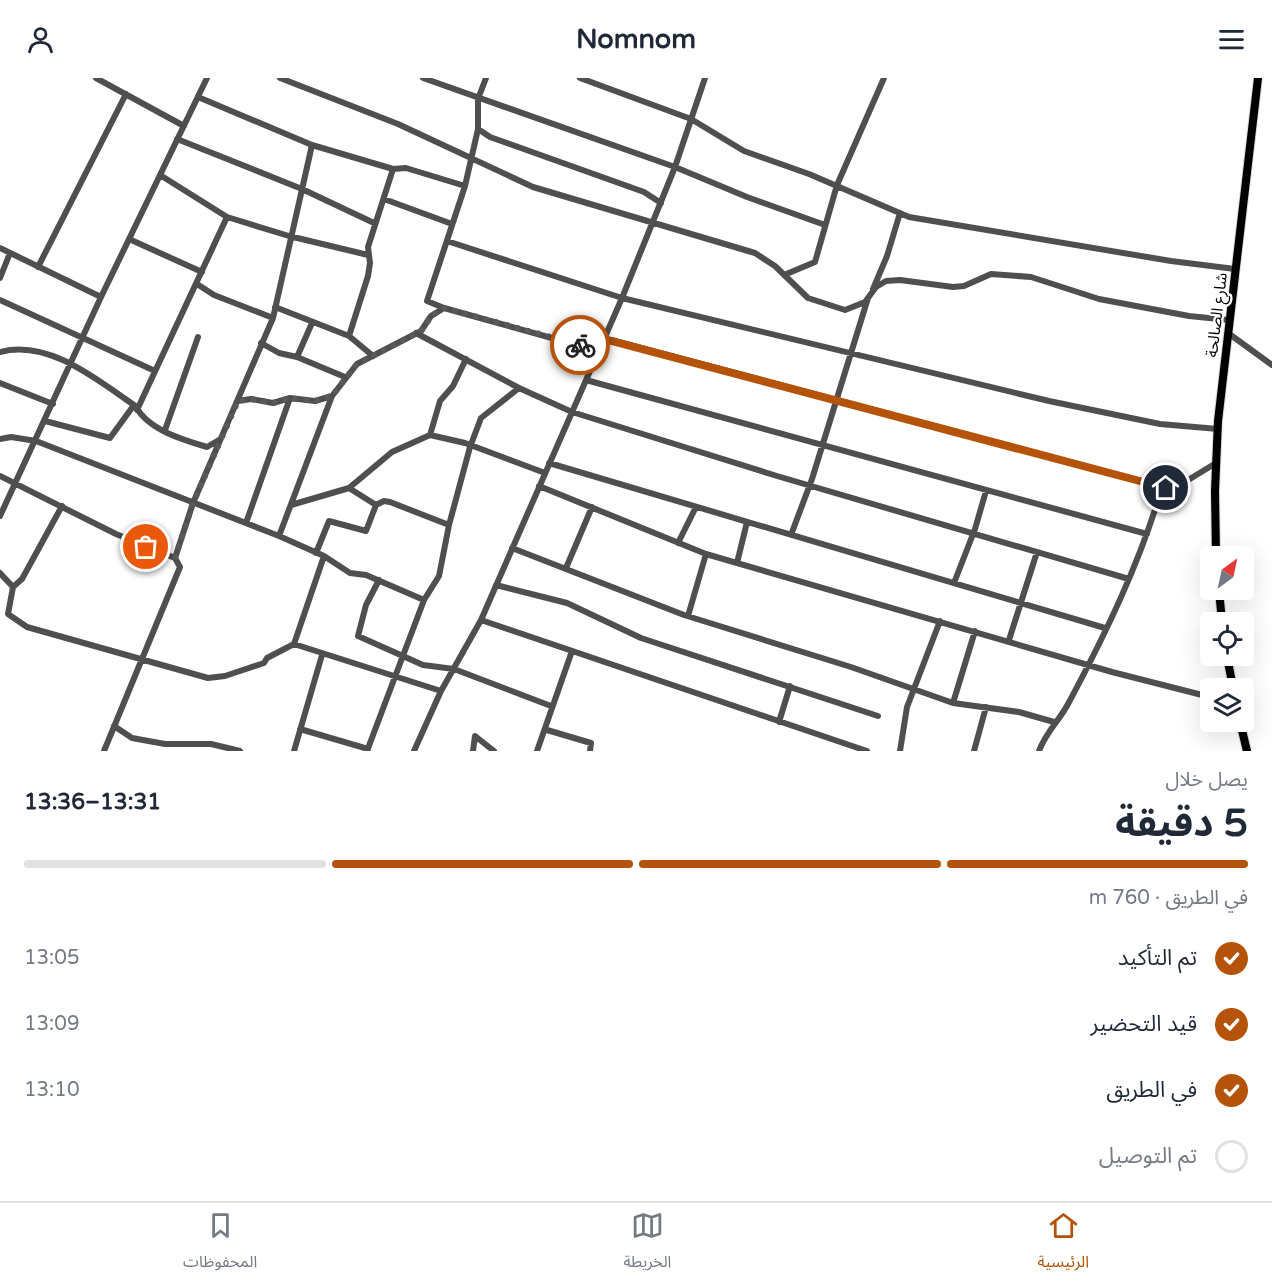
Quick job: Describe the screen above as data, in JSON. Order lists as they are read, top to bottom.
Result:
{
  "streets": {
    "main road": ["شارع الصالحة"]
  },
  "north": "top right",
  "page": {
    "header": "Nomnom",
    "heading": ["5 دقيقة", "يصل خلال", "13:31–13:36"],
    "bar": "في الطريق · 760 m",
    "list": [
      ["تم التأكيد", "13:05"],
      ["قيد التحضير", "13:09"],
      ["في الطريق", "13:10"],
      "تم التوصيل"
    ],
    "tabs": ["الرئيسية", "الخريطة", "المحفوظات"]
  }
}
